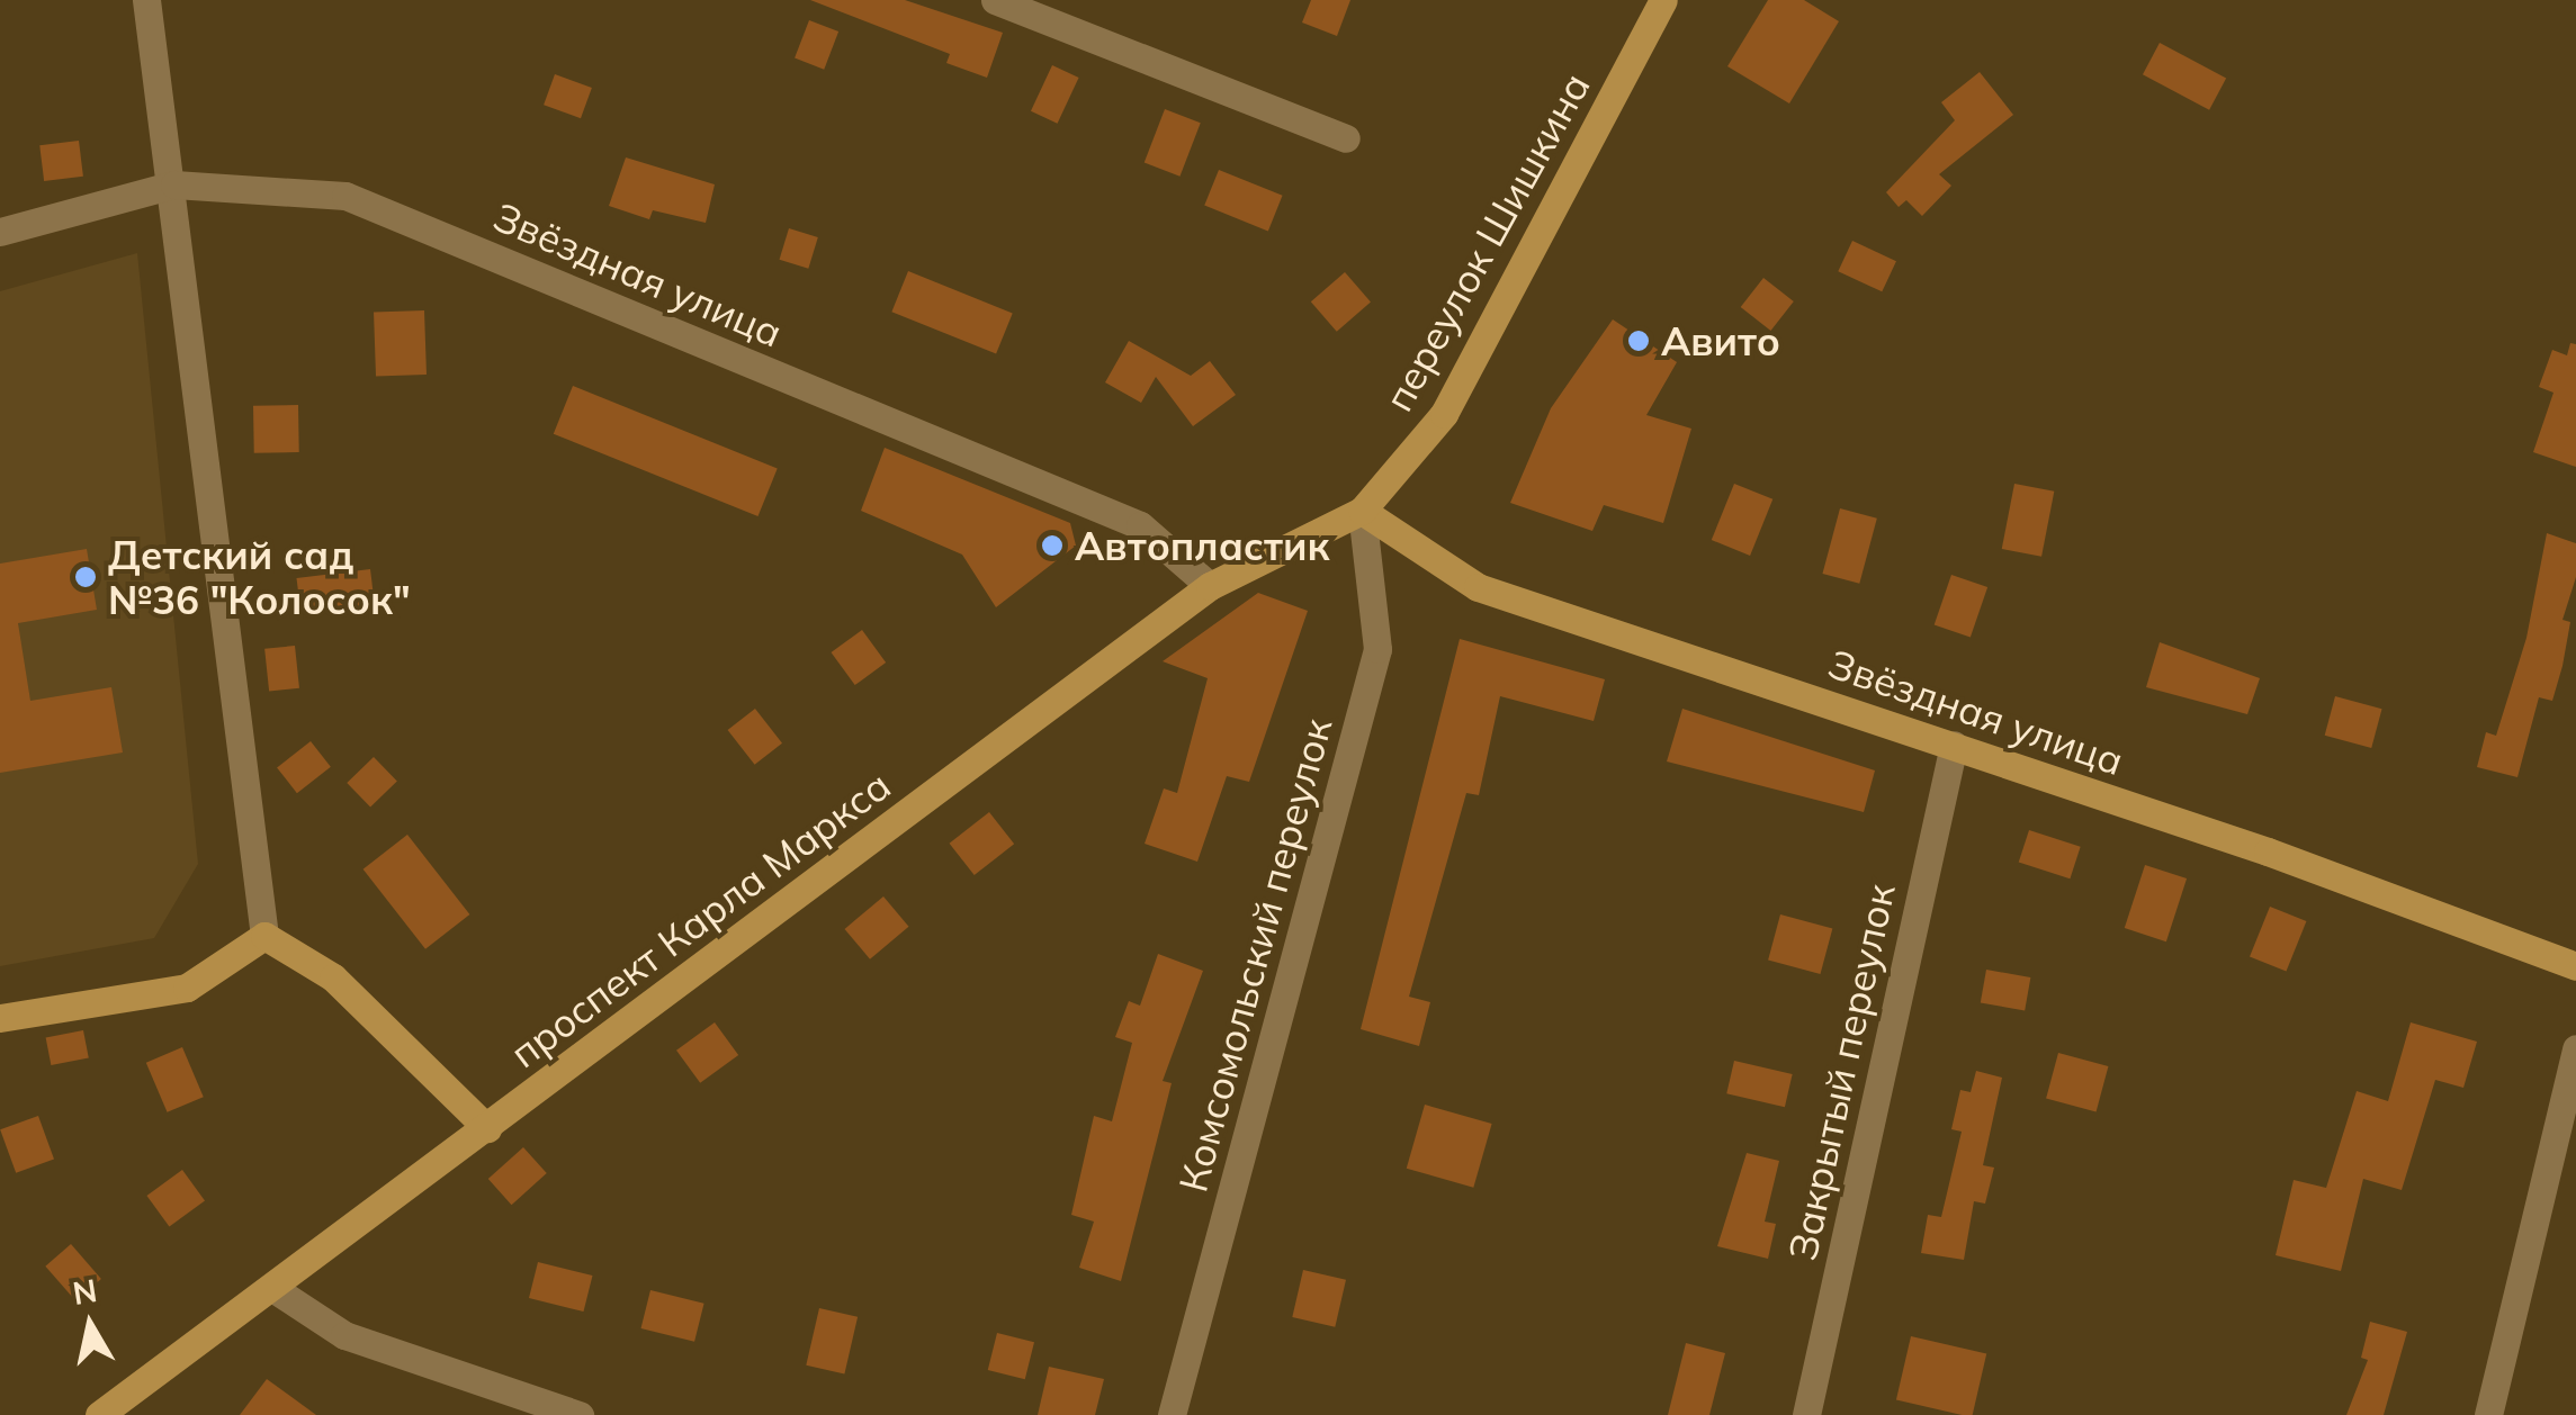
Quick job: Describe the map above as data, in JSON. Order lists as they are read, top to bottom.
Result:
{
  "streets": {
    "main road": ["переулок Шишкина", "Звёздная улица", "проспект Карла Маркса"],
    "street": ["Комсомольский переулок", "Закрытый переулок"]
  },
  "crossings": [
    ["переулок Шишкина", "Звёздная улица"],
    ["переулок Шишкина", "проспект Карла Маркса"],
    ["переулок Шишкина", "Комсомольский переулок"],
    ["Звёздная улица", "проспект Карла Маркса"],
    ["Звёздная улица", "Комсомольский переулок"],
    ["Звёздная улица", "Закрытый переулок"],
    ["проспект Карла Маркса", "Комсомольский переулок"]
  ],
  "places": ["Авито", "Автопластик", "Детский сад №36 \"Колосок\""],
  "north": "top"
}
